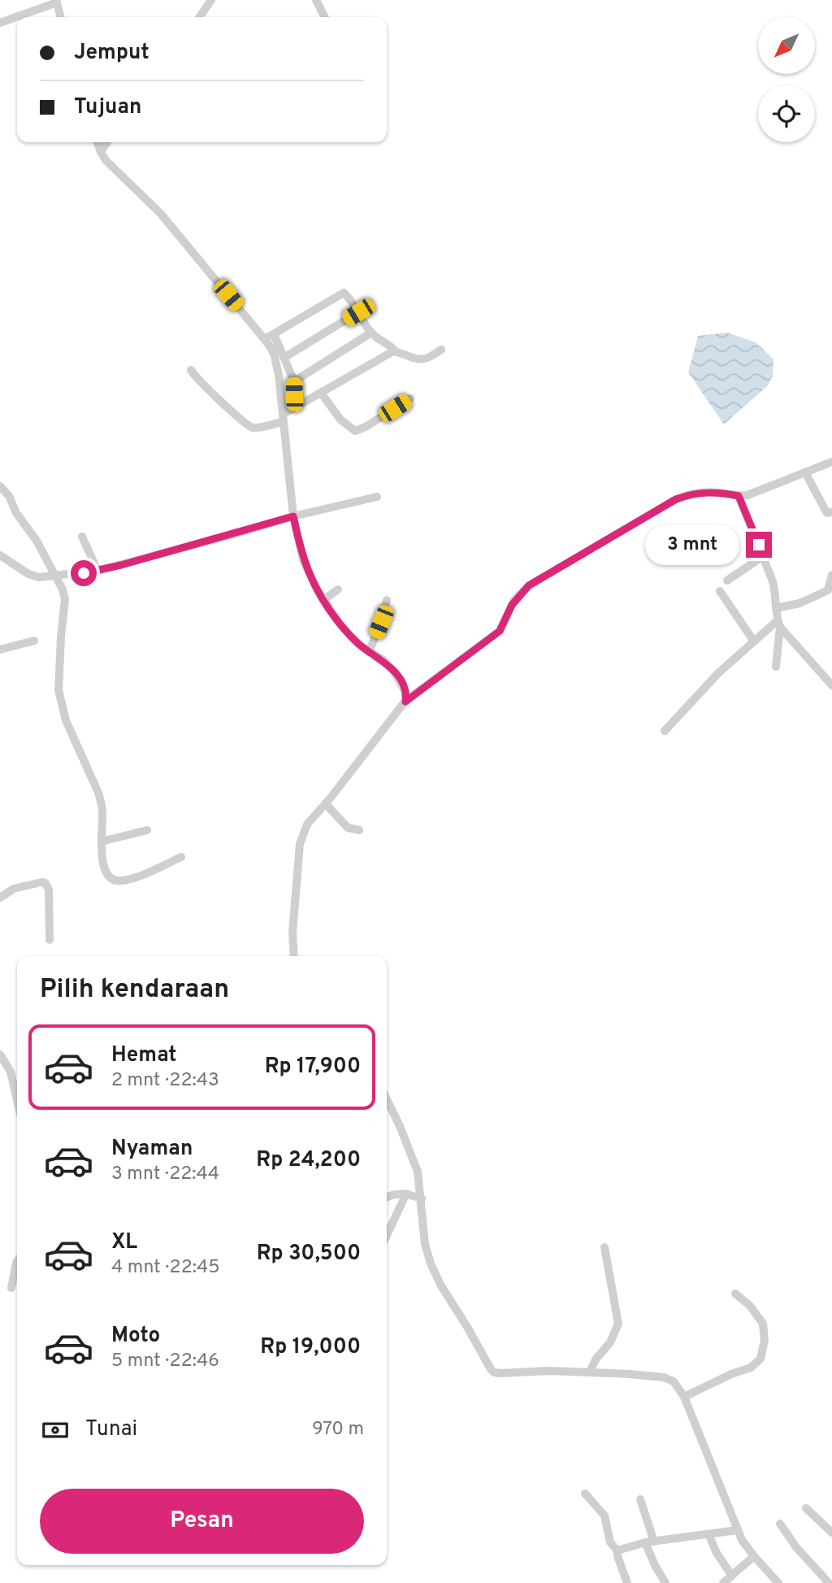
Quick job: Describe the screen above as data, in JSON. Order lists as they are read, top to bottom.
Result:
{
  "north": "bottom left",
  "page": {
    "banner": ["Jemput", "Tujuan"],
    "bubble": "3 mnt",
    "heading": "Pilih kendaraan",
    "list": [
      {
        "name": "Hemat",
        "note": "2 mnt · 22:43",
        "value": "Rp 17,900"
      },
      {
        "name": "Nyaman",
        "note": "3 mnt · 22:44",
        "value": "Rp 24,200"
      },
      {
        "name": "XL",
        "note": "4 mnt · 22:45",
        "value": "Rp 30,500"
      },
      {
        "name": "Moto",
        "note": "5 mnt · 22:46",
        "value": "Rp 19,000"
      }
    ],
    "pay": ["Tunai", "970 m"],
    "buttons": "Pesan"
  }
}
